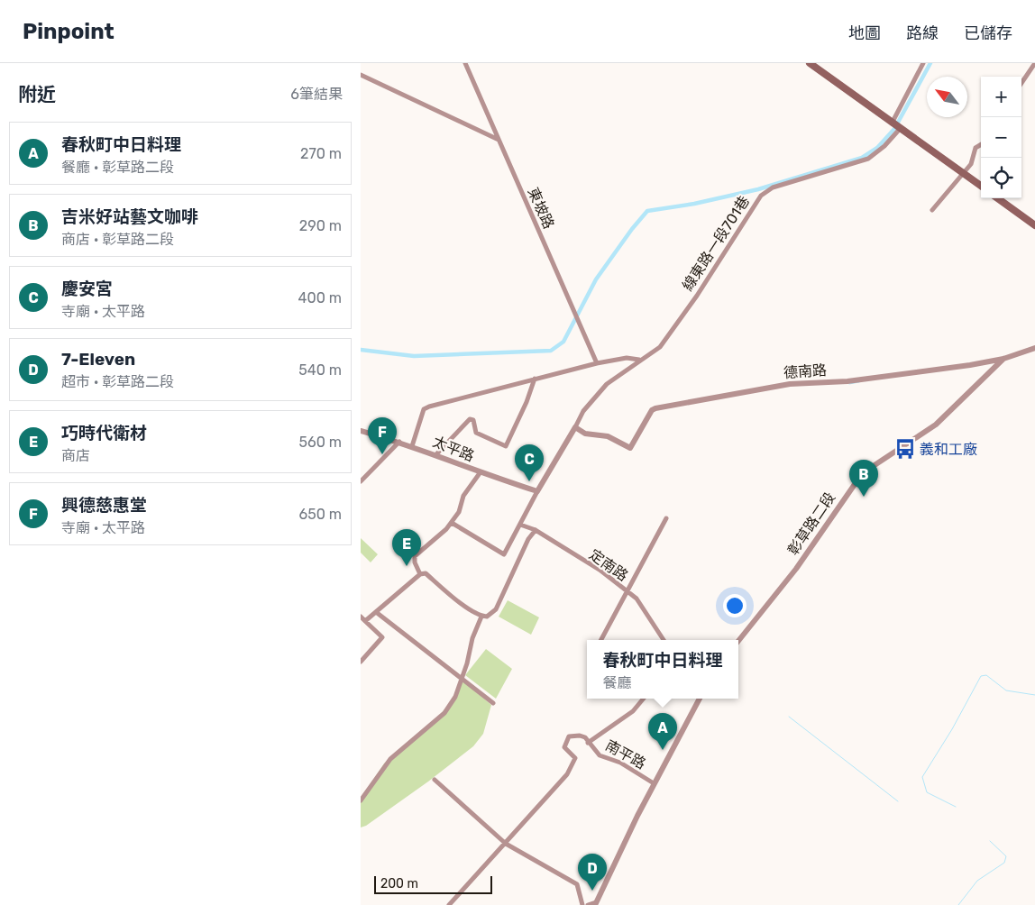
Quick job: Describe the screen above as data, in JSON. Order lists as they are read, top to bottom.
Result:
{
  "streets": {
    "street": [
      "東坡路",
      "線東路一段701巷",
      "德南路",
      "太平路",
      "彰草路二段",
      "定南路",
      "南平路"
    ]
  },
  "crossings": [
    ["線東路一段701巷", "德南路"],
    ["德南路", "彰草路二段"]
  ],
  "places": {
    "bus stop": ["義和工廠"]
  },
  "scale_bar": "200 m",
  "north": "top left",
  "page": {
    "header": "Pinpoint",
    "nav": ["地圖", "路線", "已儲存"],
    "heading": ["附近", "6筆結果"],
    "map_buttons": ["+", "−"],
    "list": [
      {
        "mark": "A",
        "name": "春秋町中日料理",
        "note": "餐廳 · 彰草路二段",
        "value": "270 m"
      },
      {
        "mark": "B",
        "name": "吉米好站藝文咖啡",
        "note": "商店 · 彰草路二段",
        "value": "290 m"
      },
      {
        "mark": "C",
        "name": "慶安宮",
        "note": "寺廟 · 太平路",
        "value": "400 m"
      },
      {
        "mark": "D",
        "name": "7-Eleven",
        "note": "超市 · 彰草路二段",
        "value": "540 m"
      },
      {
        "mark": "E",
        "name": "巧時代衛材",
        "note": "商店",
        "value": "560 m"
      },
      {
        "mark": "F",
        "name": "興德慈惠堂",
        "note": "寺廟 · 太平路",
        "value": "650 m"
      }
    ],
    "pins": [
      "F",
      "C",
      "B",
      "E",
      "A",
      "D"
    ],
    "popup": ["春秋町中日料理", "餐廳"],
    "scale": "200 m"
  }
}
